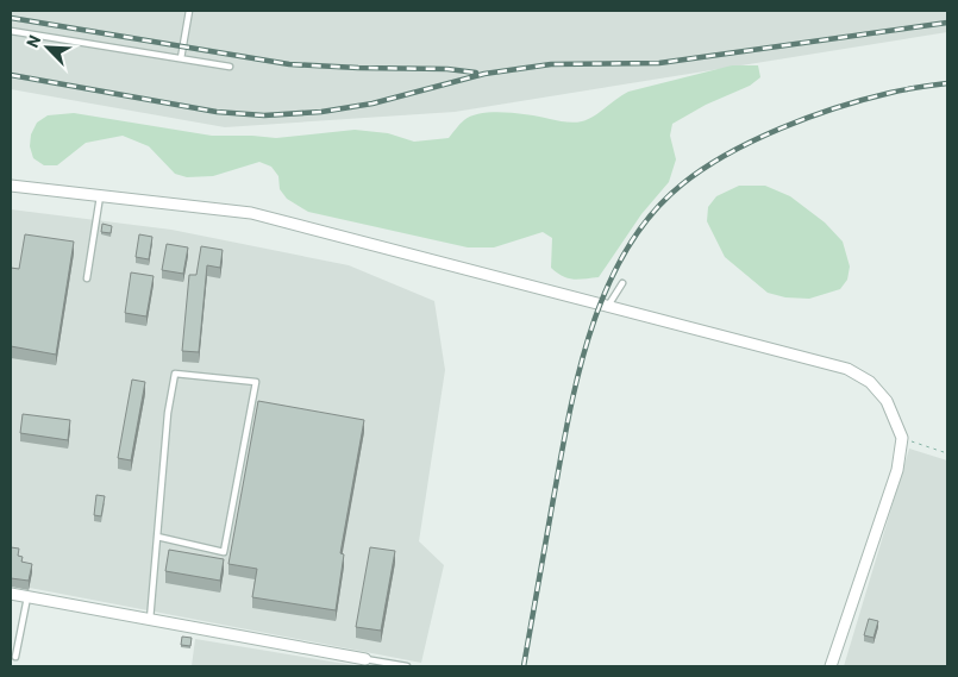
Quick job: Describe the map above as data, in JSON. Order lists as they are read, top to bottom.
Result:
{
  "north": "top left"
}
